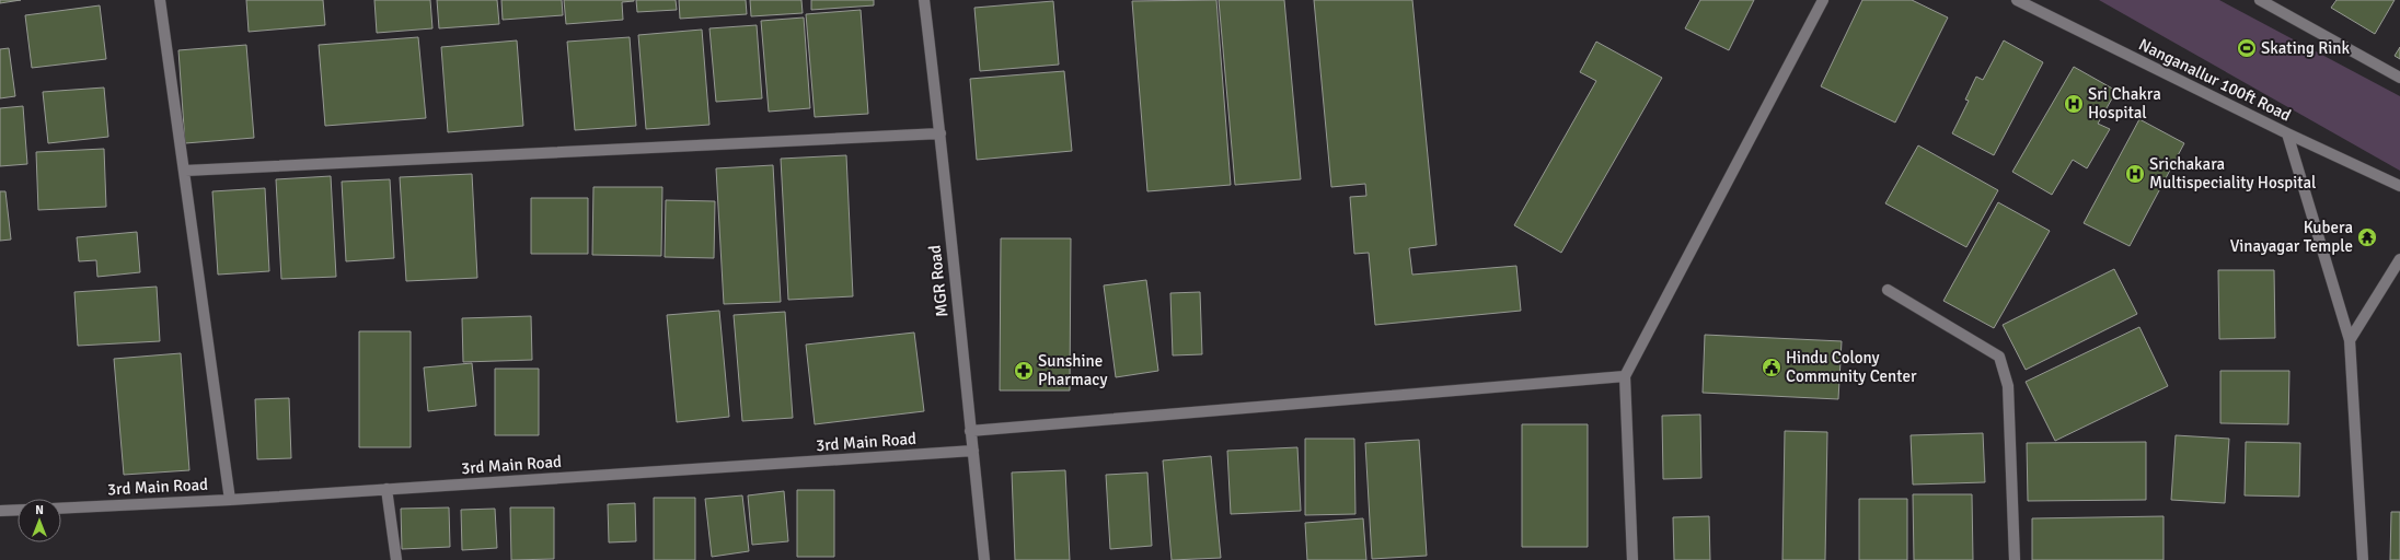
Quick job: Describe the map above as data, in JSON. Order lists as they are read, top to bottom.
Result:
{
  "streets": {
    "street": ["Nanganallur 100ft Road", "MGR Road", "3rd Main Road"]
  },
  "crossings": [
    ["MGR Road", "3rd Main Road"]
  ],
  "places": {
    "sports": ["Skating Rink"],
    "hospital": ["Sri Chakra Hospital", "Srichakara Multispeciality Hospital"],
    "temple": ["Kubera Vinayagar Temple"],
    "public building": ["Hindu Colony Community Center"],
    "pharmacy": ["Sunshine Pharmacy"]
  },
  "north": "top"
}
